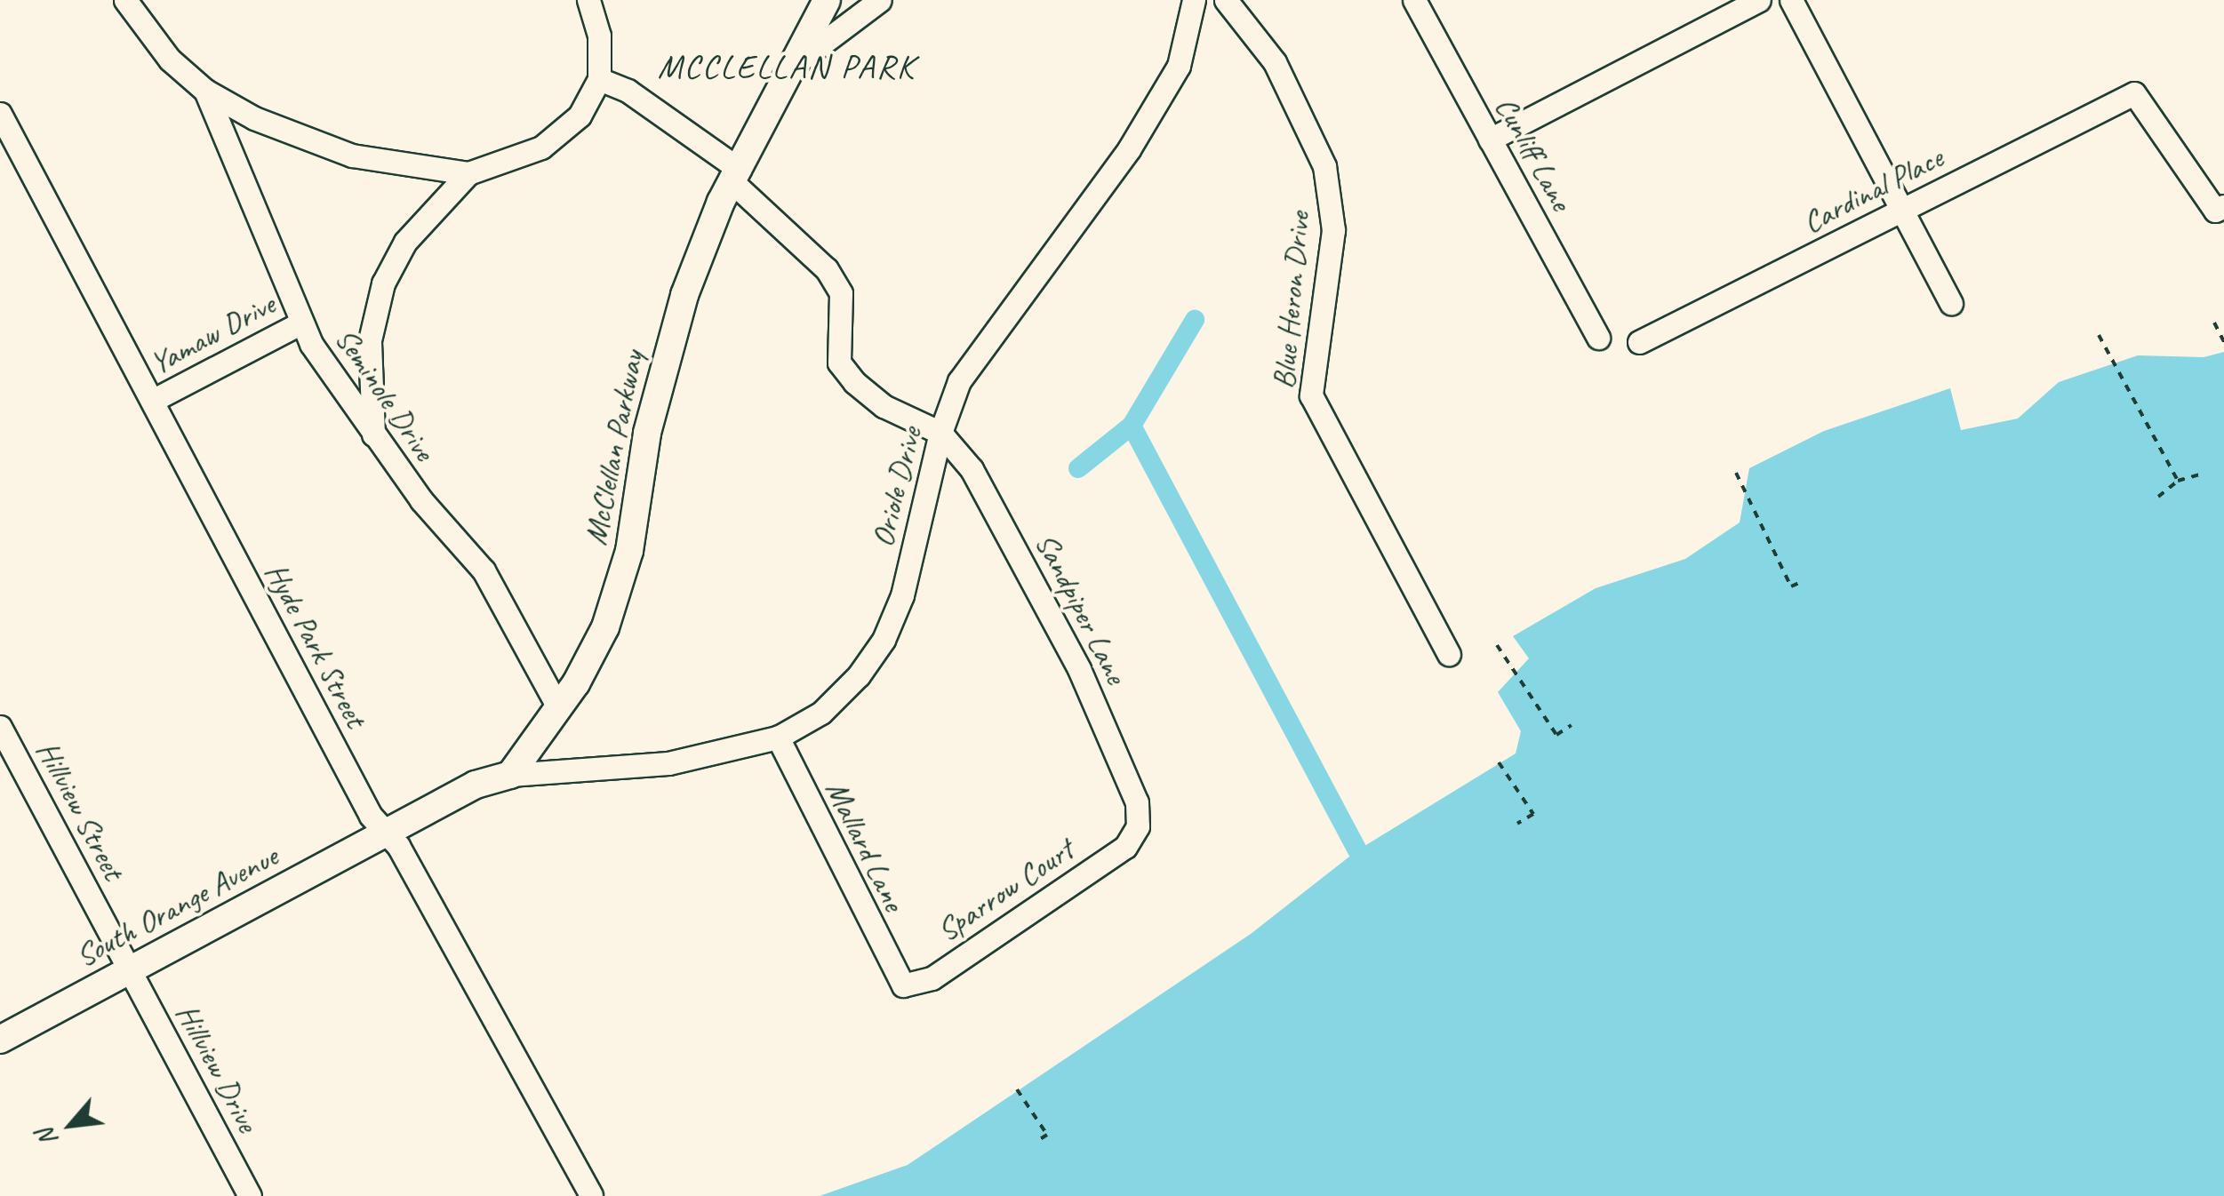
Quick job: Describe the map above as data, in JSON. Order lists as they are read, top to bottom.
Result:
{
  "streets": {
    "street": [
      "Cunliff Lane",
      "Cardinal Place",
      "Blue Heron Drive",
      "Yamaw Drive",
      "Seminole Drive",
      "McClellan Parkway",
      "Oriole Drive",
      "Sandpiper Lane",
      "Hyde Park Street",
      "Hillview Street",
      "Mallard Lane",
      "Sparrow Court",
      "South Orange Avenue",
      "Hillview Drive"
    ]
  },
  "crossings": [
    ["Yamaw Drive", "Seminole Drive"],
    ["Yamaw Drive", "Hyde Park Street"],
    ["Seminole Drive", "McClellan Parkway"],
    ["McClellan Parkway", "Oriole Drive"],
    ["Oriole Drive", "Sandpiper Lane"],
    ["Oriole Drive", "Mallard Lane"],
    ["Sandpiper Lane", "Sparrow Court"],
    ["Hyde Park Street", "South Orange Avenue"],
    ["Hillview Street", "South Orange Avenue"],
    ["Hillview Street", "Hillview Drive"],
    ["Mallard Lane", "Sparrow Court"],
    ["South Orange Avenue", "Hillview Drive"]
  ],
  "districts": ["MCCLELLAN PARK"],
  "north": "bottom left"
}
